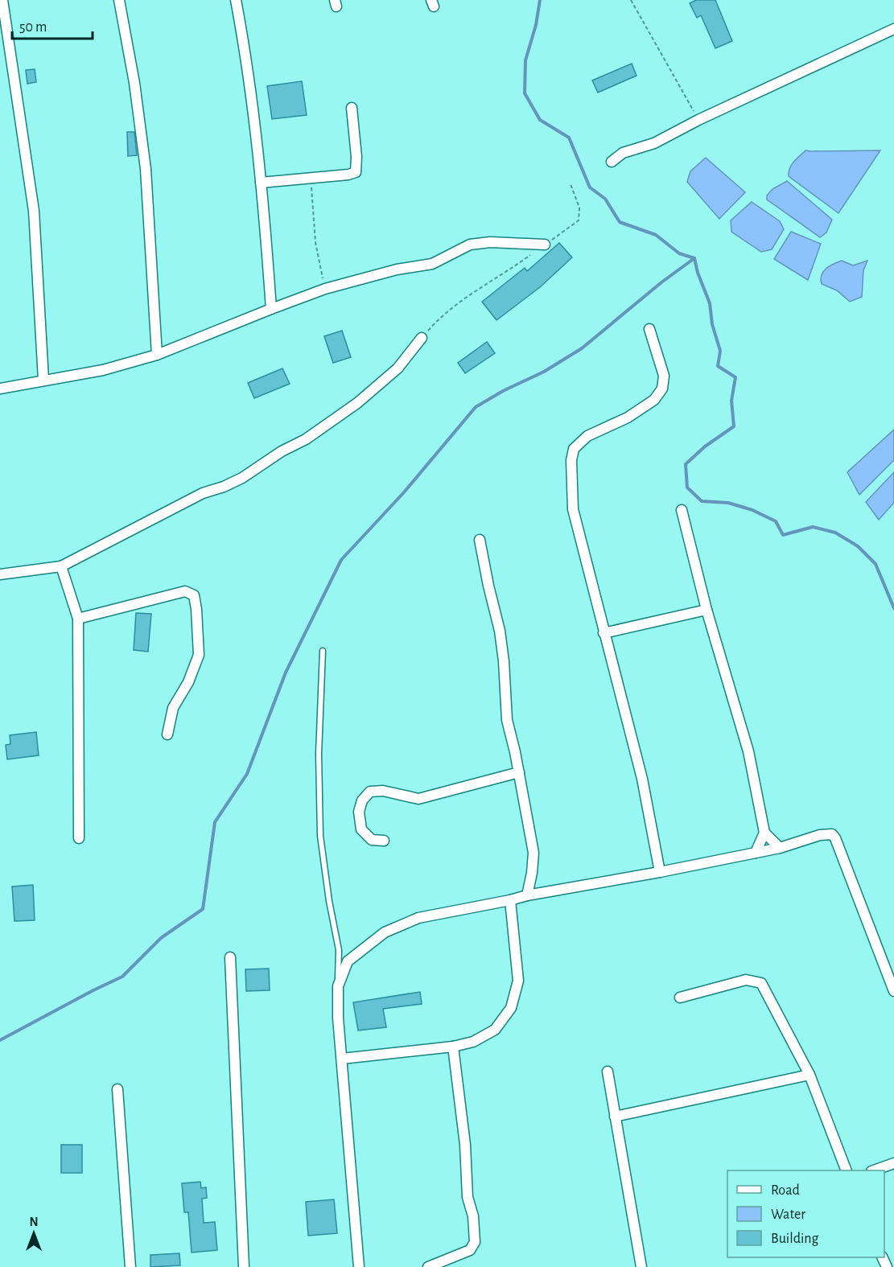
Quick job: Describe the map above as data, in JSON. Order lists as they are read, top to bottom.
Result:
{
  "legend": ["Road", "Water", "Building"],
  "scale_bar": "50 m",
  "north": "top"
}
